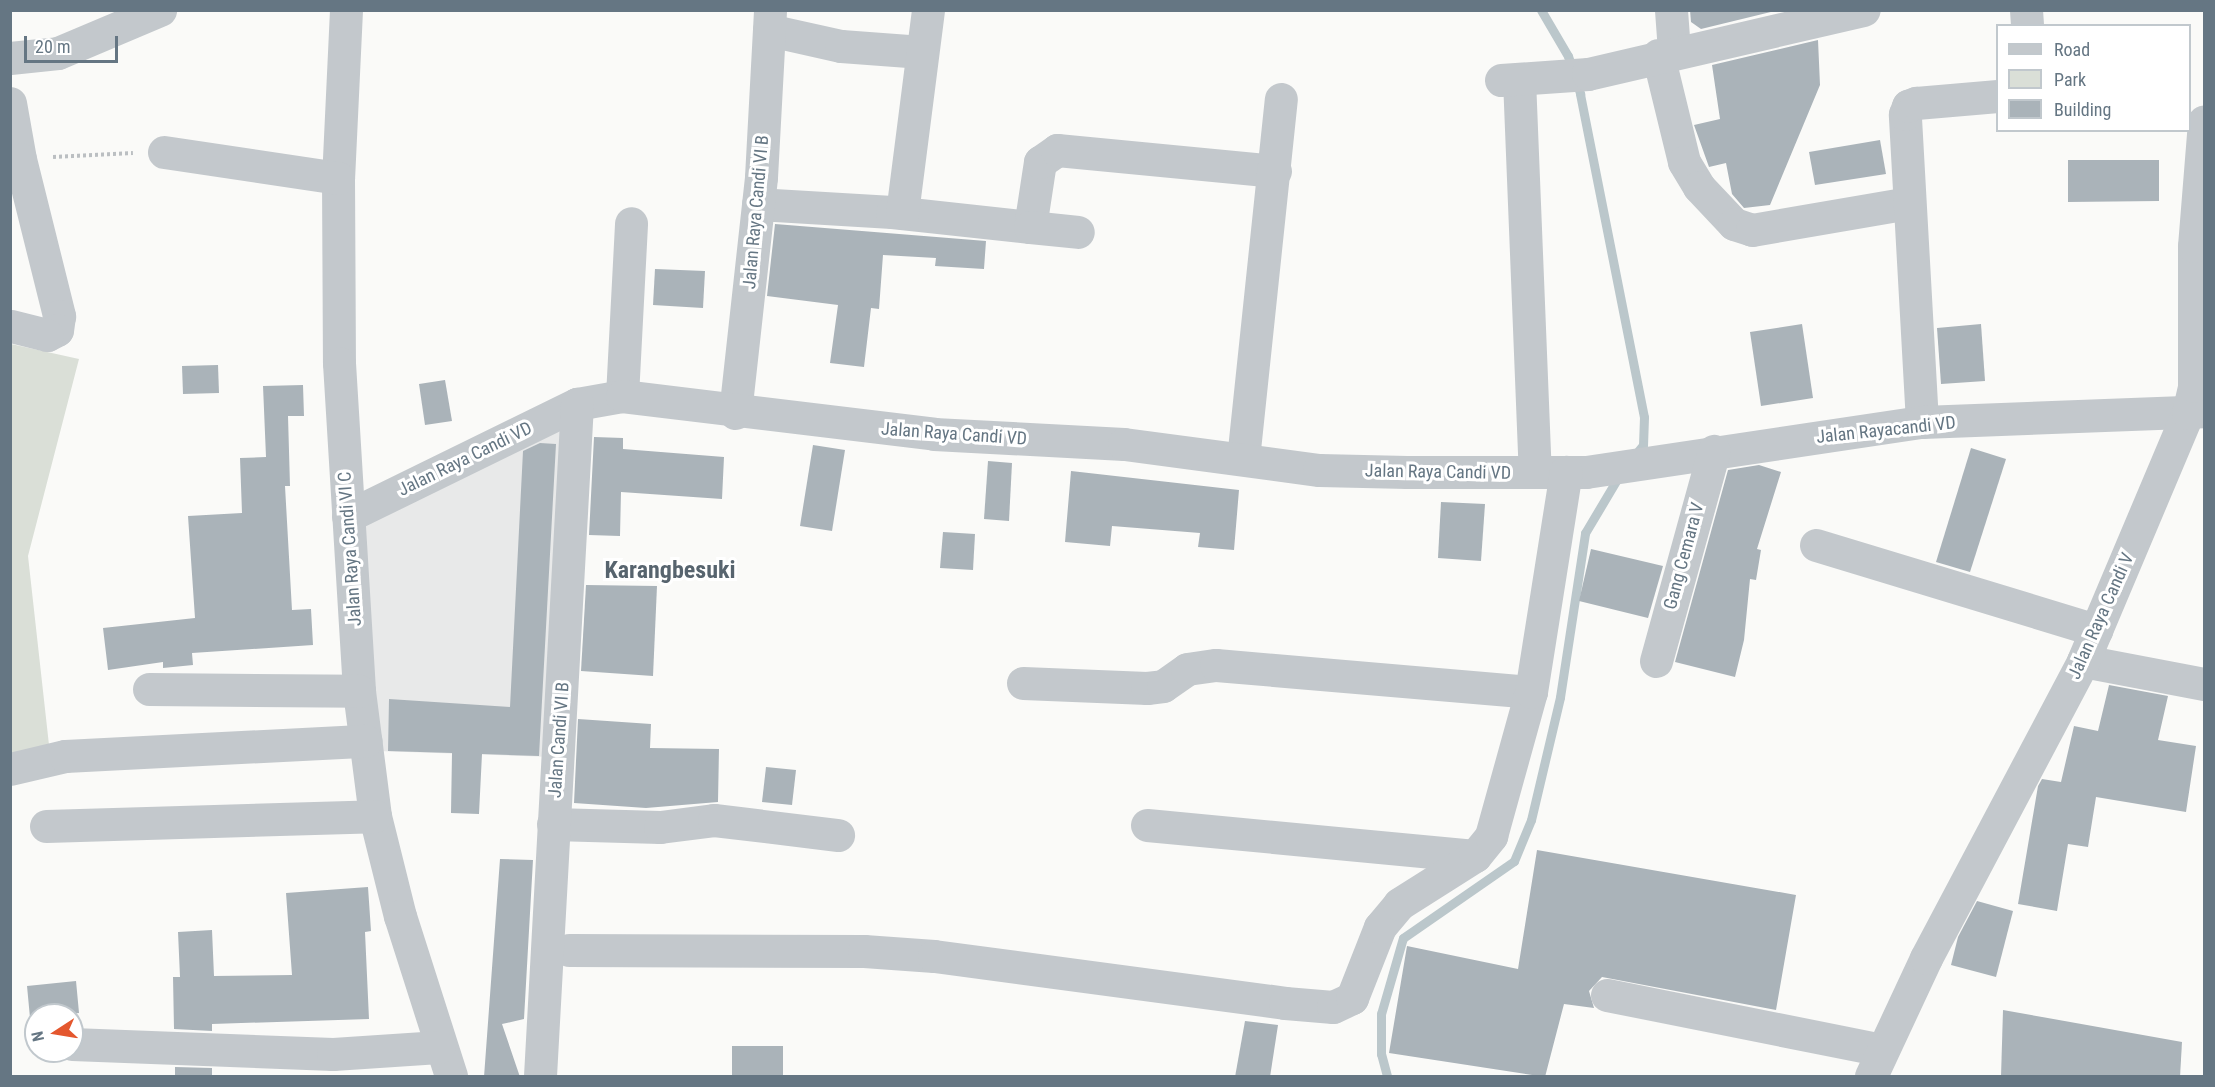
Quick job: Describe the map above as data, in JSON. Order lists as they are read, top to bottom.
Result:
{
  "streets": {
    "street": [
      "Jalan Raya Candi VI B",
      "Jalan Rayacandi VD",
      "Jalan Raya Candi VD",
      "Jalan Raya Candi VI C",
      "Gang Cemara V",
      "Jalan Raya Candi V",
      "Jalan Candi VI B"
    ]
  },
  "crossings": [
    ["Jalan Raya Candi VI B", "Jalan Raya Candi VD"],
    ["Jalan Rayacandi VD", "Jalan Raya Candi VD"],
    ["Jalan Rayacandi VD", "Gang Cemara V"],
    ["Jalan Rayacandi VD", "Jalan Raya Candi V"],
    ["Jalan Raya Candi VD", "Jalan Raya Candi VI C"],
    ["Jalan Raya Candi VD", "Jalan Candi VI B"]
  ],
  "districts": ["Karangbesuki"],
  "legend": ["Road", "Park", "Building"],
  "scale_bar": "20 m",
  "north": "left"
}
